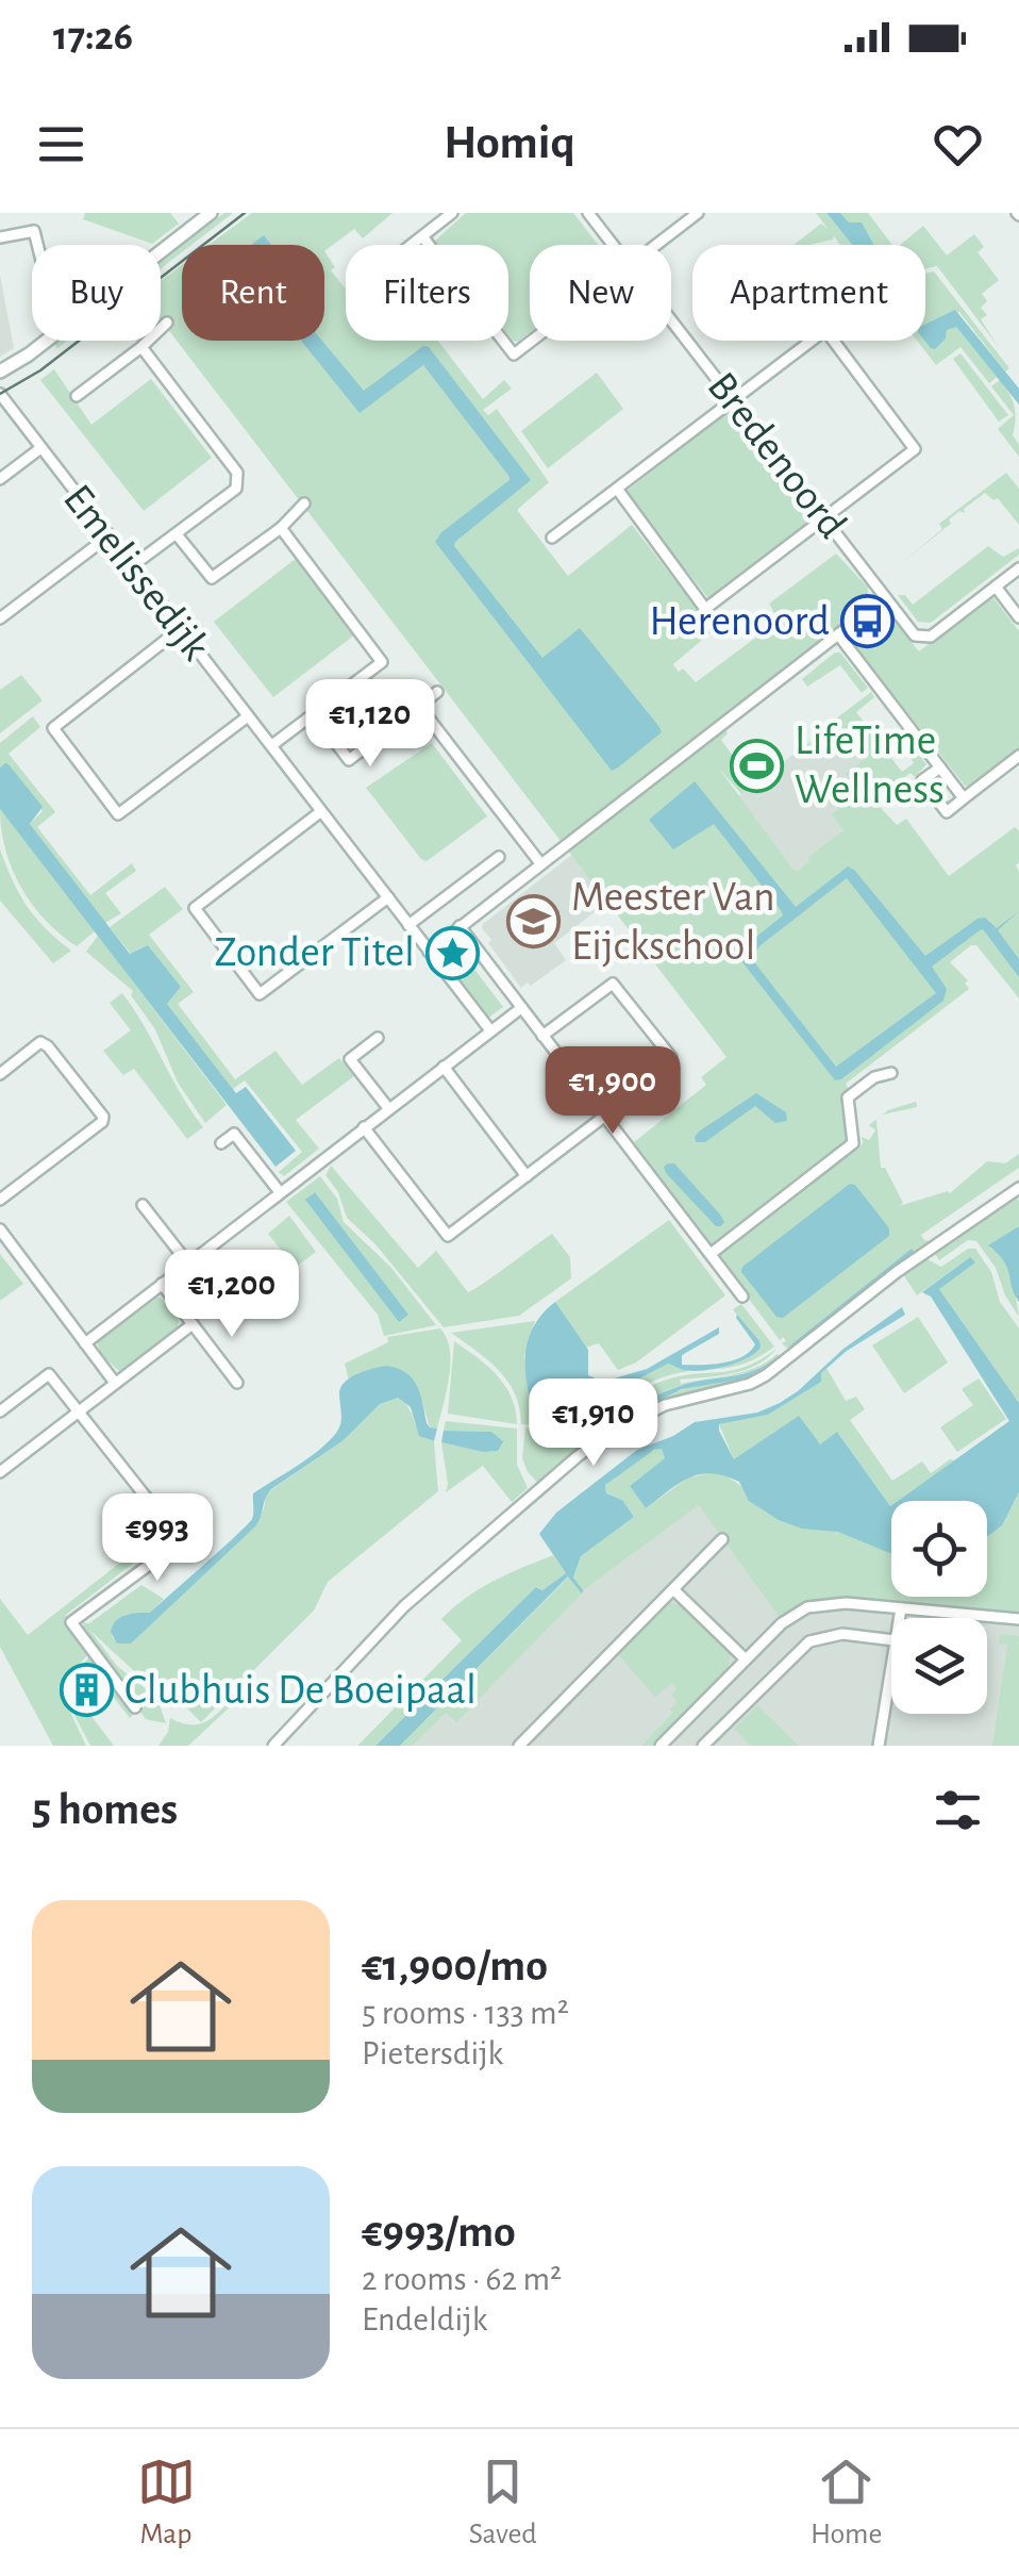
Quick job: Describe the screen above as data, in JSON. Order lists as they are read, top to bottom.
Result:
{
  "streets": {
    "street": ["Bredenoord", "Emelissedijk"]
  },
  "places": {
    "bus stop": ["Herenoord"],
    "sports": ["LifeTime Wellness"],
    "school or university": ["Meester Van Eijckschool"],
    "place": ["Zonder Titel"],
    "building": ["Clubhuis De Boeipaal"]
  },
  "page": {
    "status": "17:26",
    "header": "Homiq",
    "chip": [
      "Buy",
      "Rent",
      "Filters",
      "New",
      "Apartment"
    ],
    "price": [
      "€1,120",
      "€1,900",
      "€1,200",
      "€1,910",
      "€993"
    ],
    "heading": "5 homes",
    "list": [
      {
        "name": "€1,900/mo",
        "note": "5 rooms · 133 m² · Pietersdijk"
      },
      {
        "name": "€993/mo",
        "note": "2 rooms · 62 m² · Endeldijk"
      }
    ],
    "tabs": ["Map", "Saved", "Home"]
  }
}
